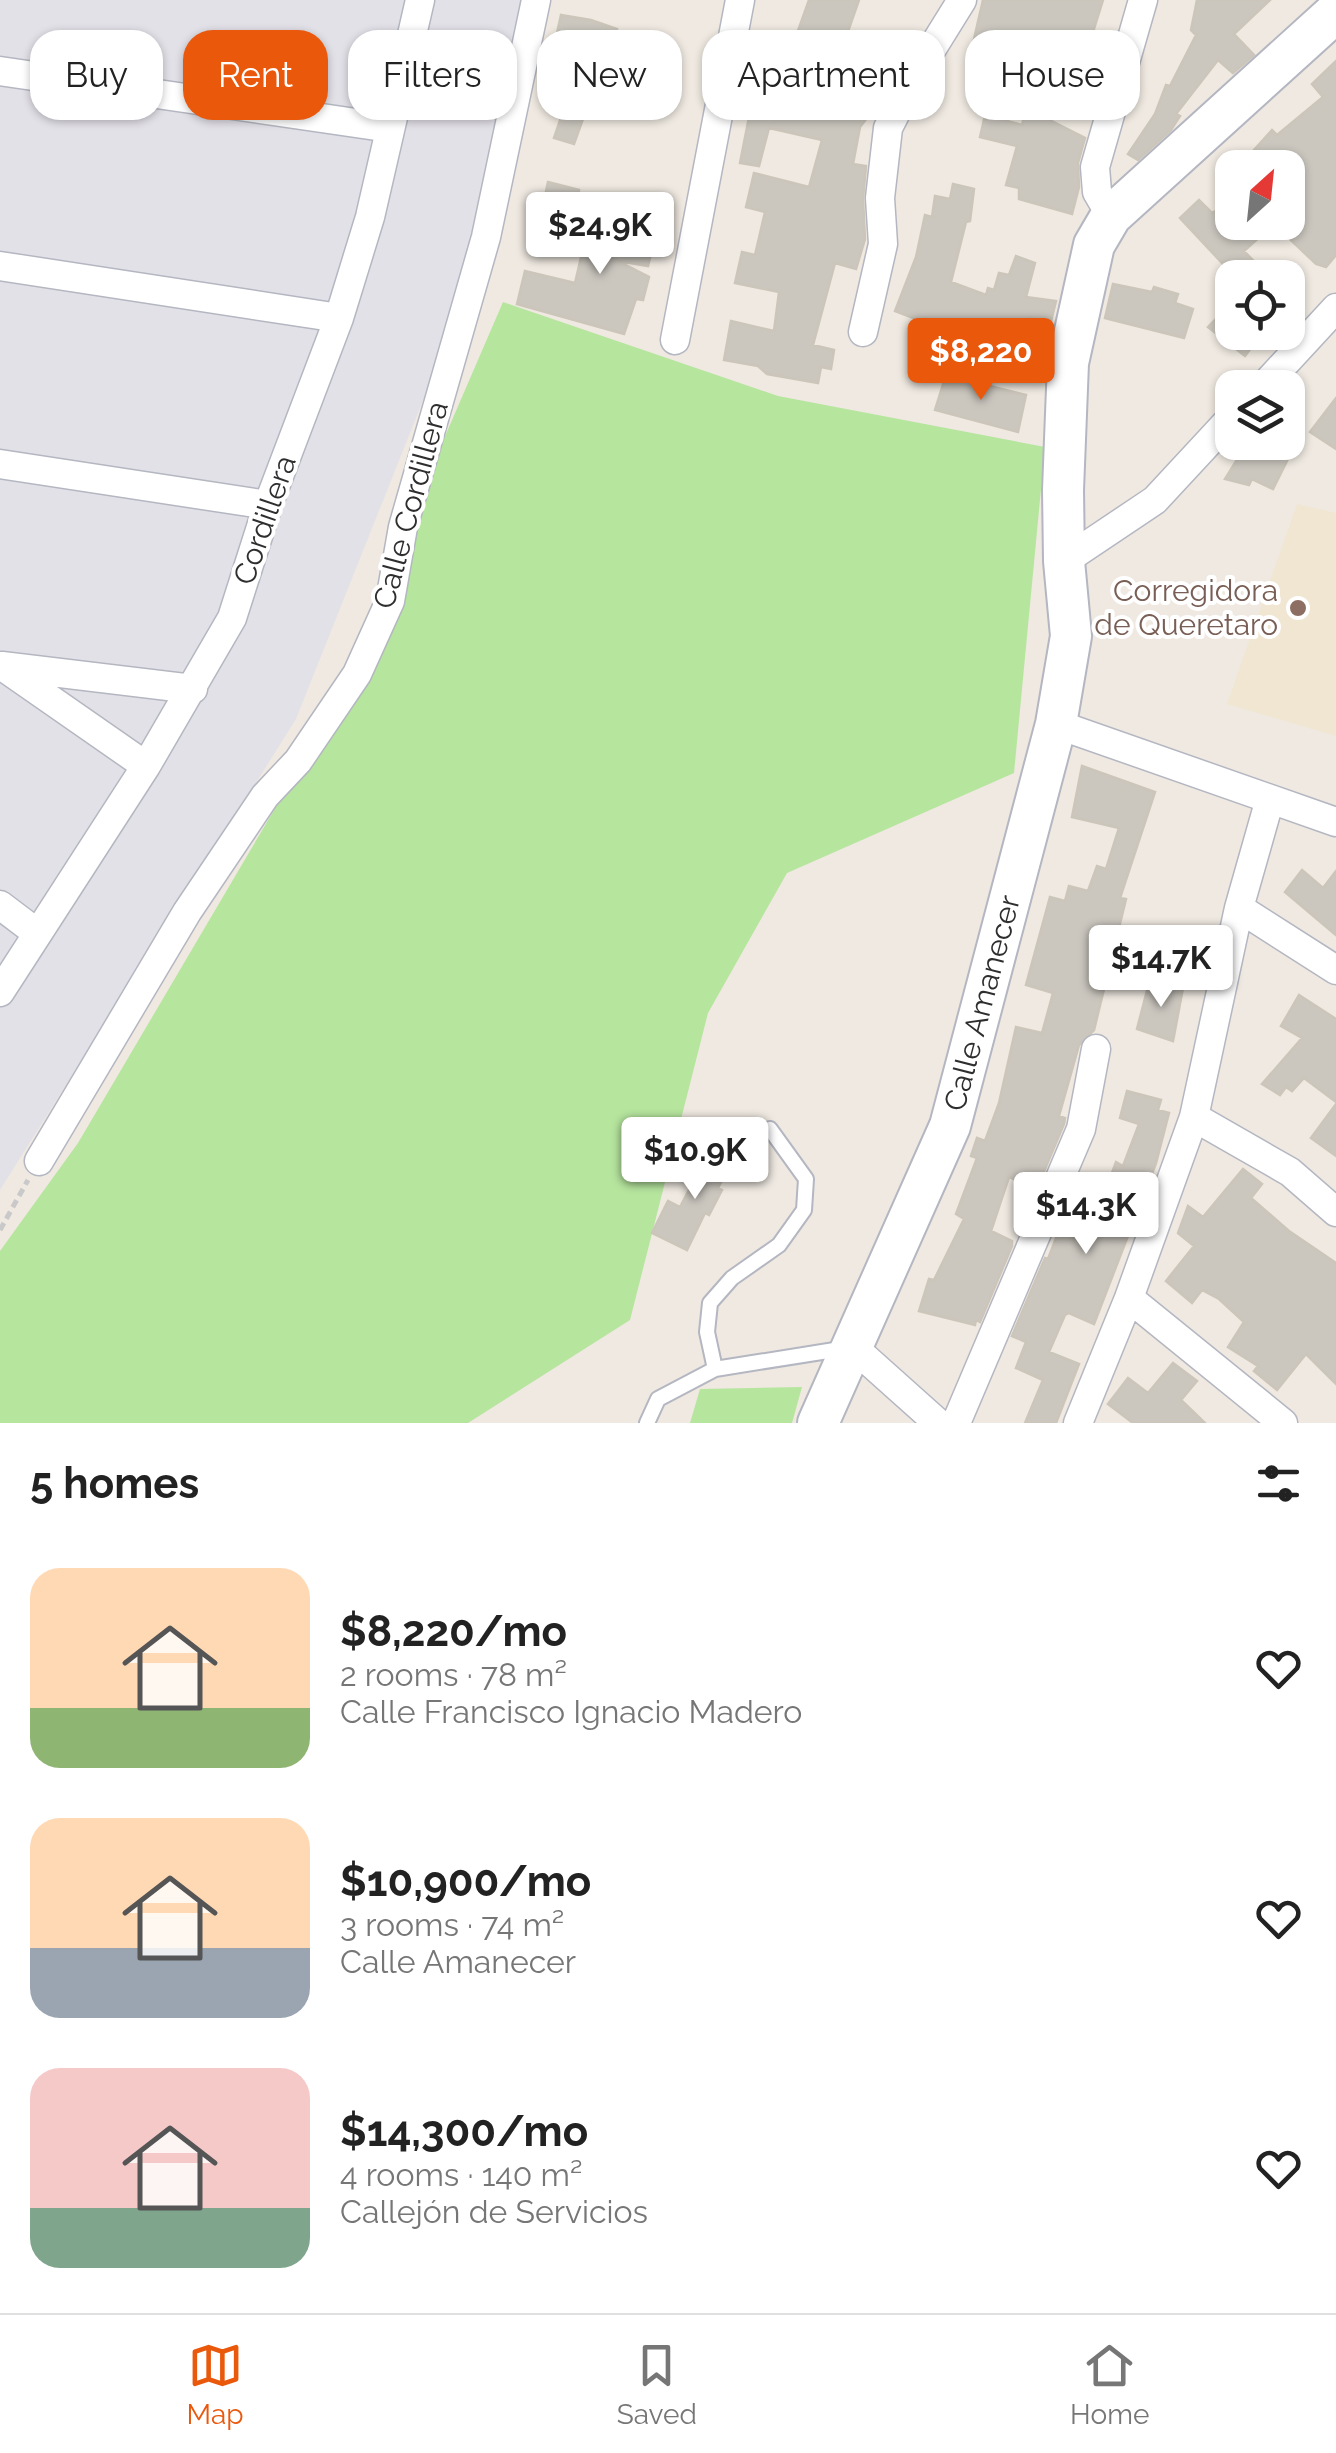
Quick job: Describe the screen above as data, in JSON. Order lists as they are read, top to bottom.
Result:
{
  "streets": {
    "main road": ["Calle Amanecer"],
    "street": ["Calle Cordillera", "Cordillera"]
  },
  "places": ["Corregidora de Queretaro"],
  "north": "top right",
  "page": {
    "chip": [
      "Buy",
      "Rent",
      "Filters",
      "New",
      "Apartment",
      "House"
    ],
    "price": [
      "$24.9K",
      "$8,220",
      "$14.7K",
      "$10.9K",
      "$14.3K"
    ],
    "heading": "5 homes",
    "list": [
      {
        "name": "$8,220/mo",
        "note": "2 rooms · 78 m² · Calle Francisco Ignacio Madero"
      },
      {
        "name": "$10,900/mo",
        "note": "3 rooms · 74 m² · Calle Amanecer"
      },
      {
        "name": "$14,300/mo",
        "note": "4 rooms · 140 m² · Callejón de Servicios"
      }
    ],
    "tabs": ["Map", "Saved", "Home"]
  }
}
